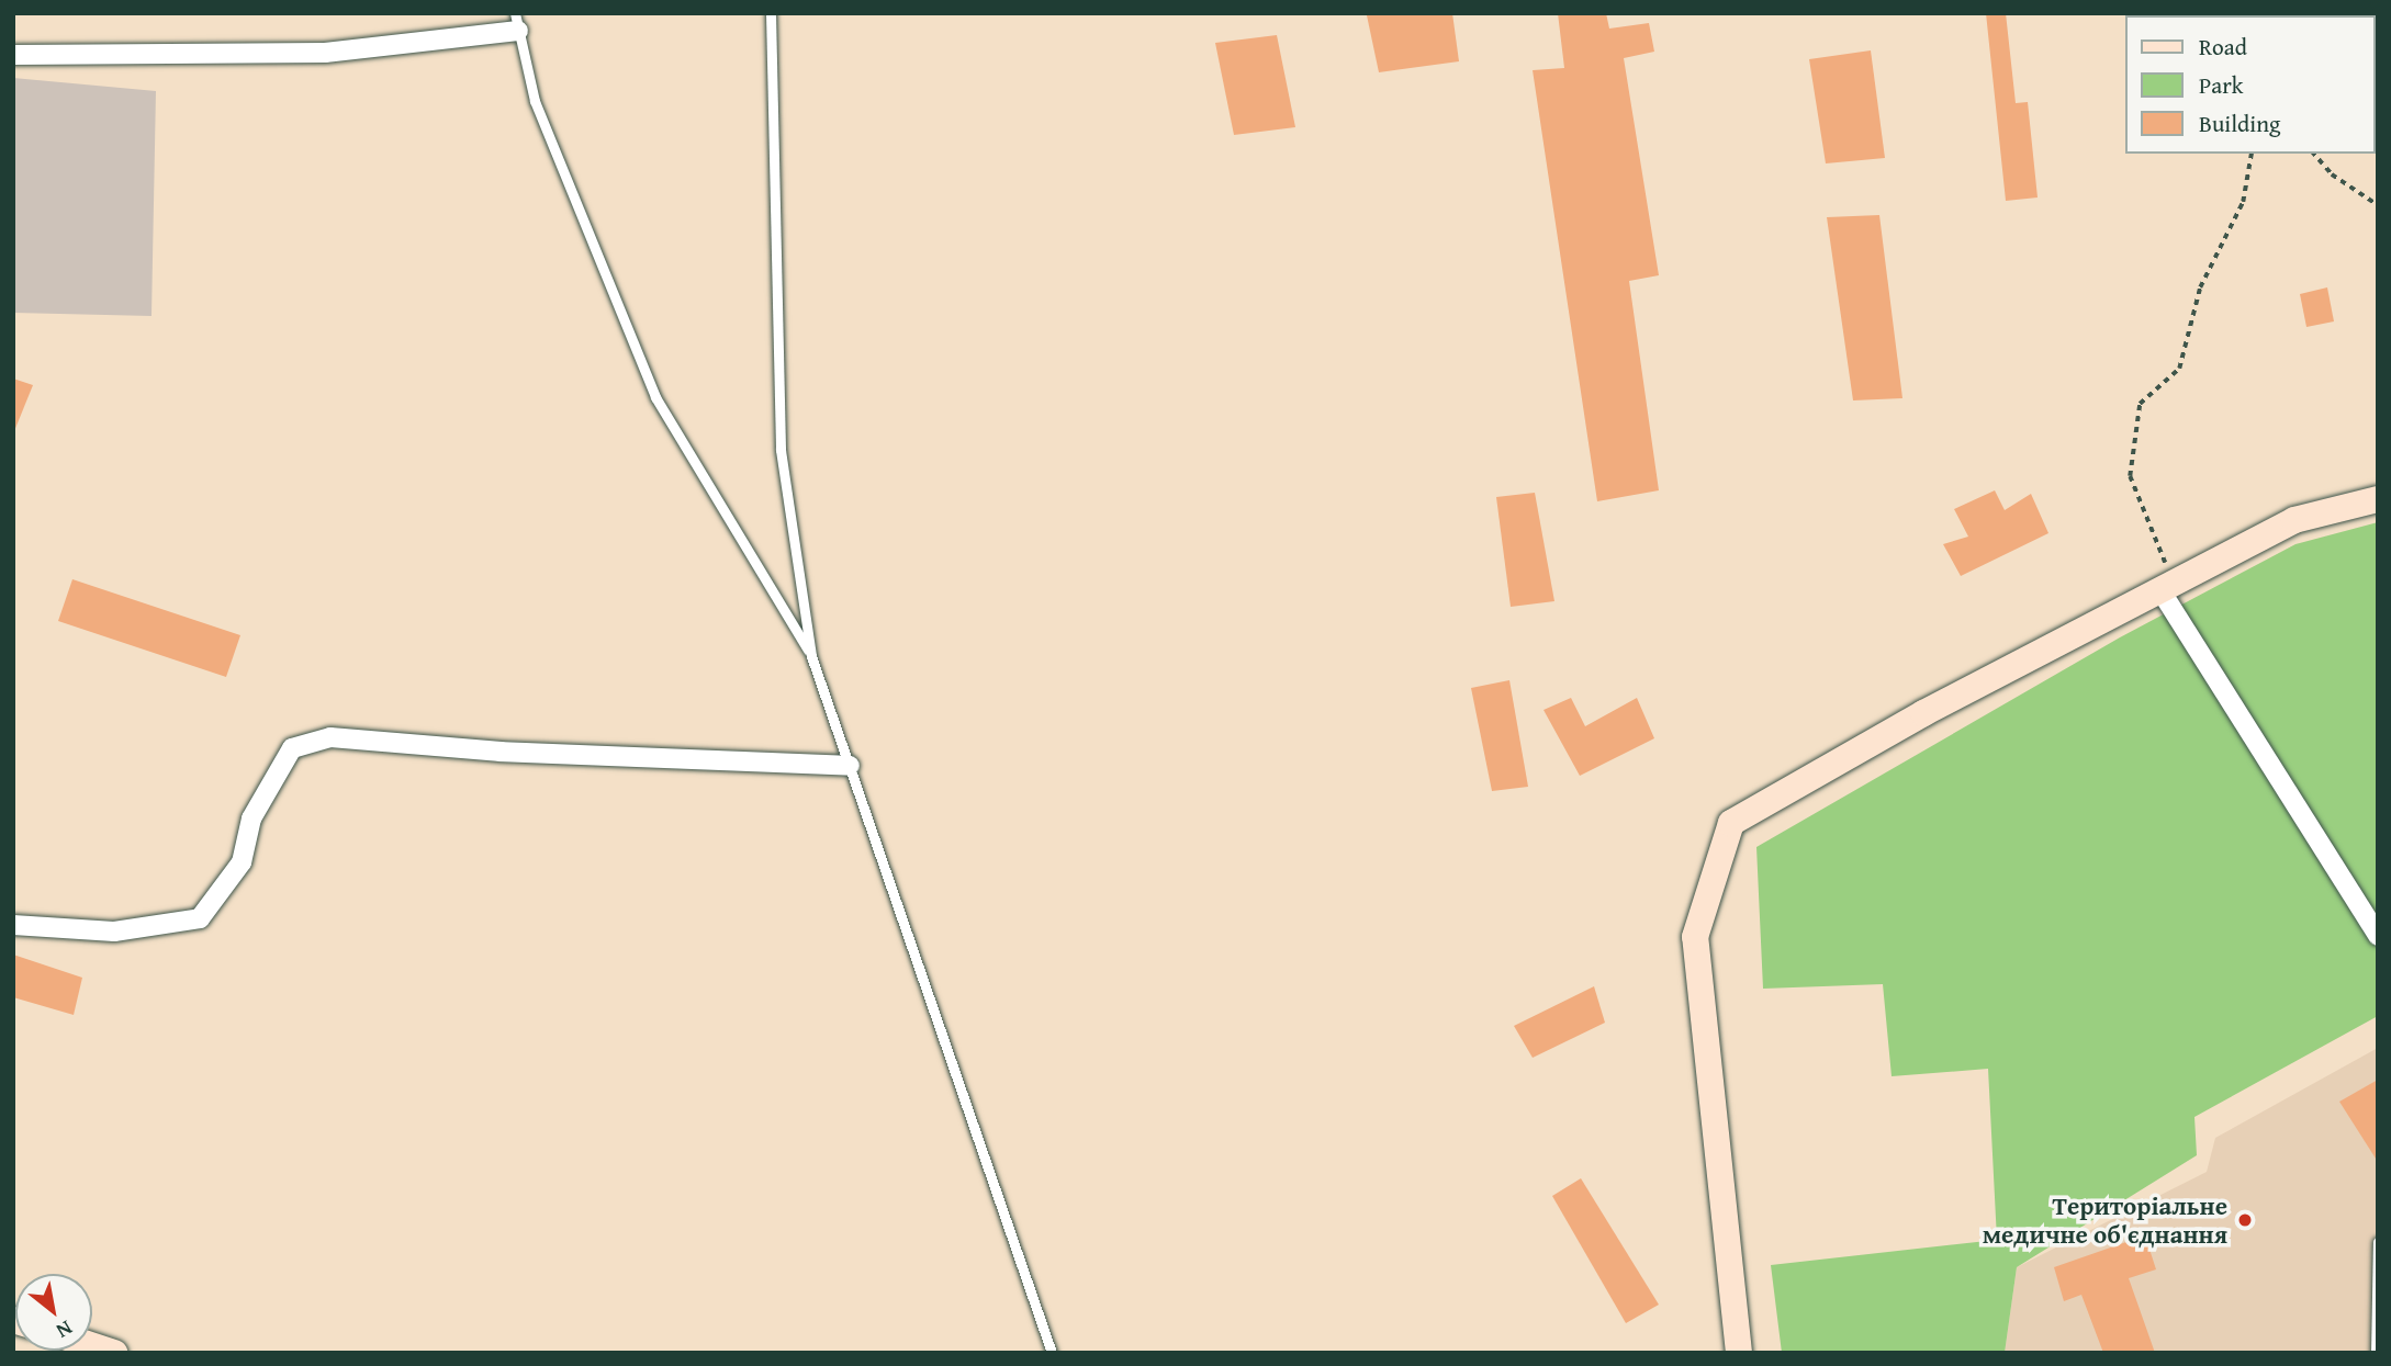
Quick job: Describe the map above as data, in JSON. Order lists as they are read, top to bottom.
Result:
{
  "places": ["Територіальне медичне об'єднання"],
  "legend": ["Road", "Park", "Building"],
  "north": "bottom right"
}
